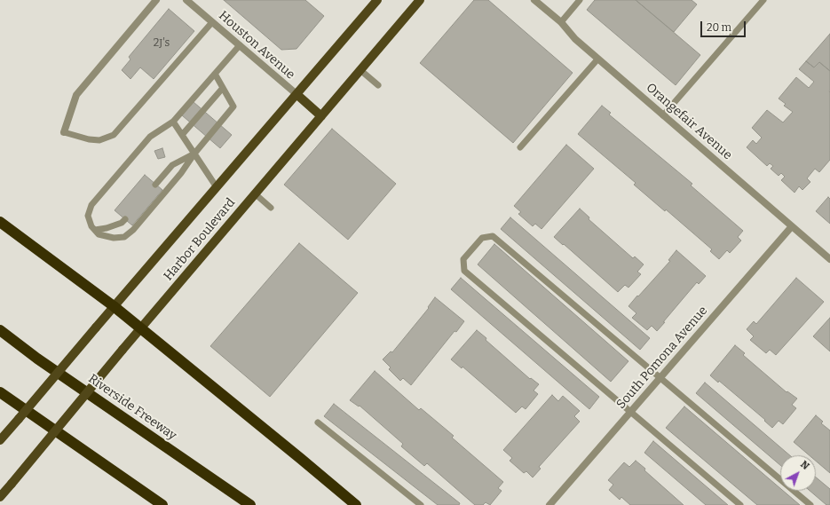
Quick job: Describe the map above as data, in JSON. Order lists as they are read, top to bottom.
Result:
{
  "streets": {
    "highway": ["Riverside Freeway"],
    "main road": ["Harbor Boulevard"],
    "street": ["Houston Avenue", "Orangefair Avenue", "South Pomona Avenue"]
  },
  "crossings": [
    ["Houston Avenue", "Harbor Boulevard"],
    ["Orangefair Avenue", "South Pomona Avenue"]
  ],
  "house_numbers": ["2J's"],
  "scale_bar": "20 m",
  "north": "top right"
}
